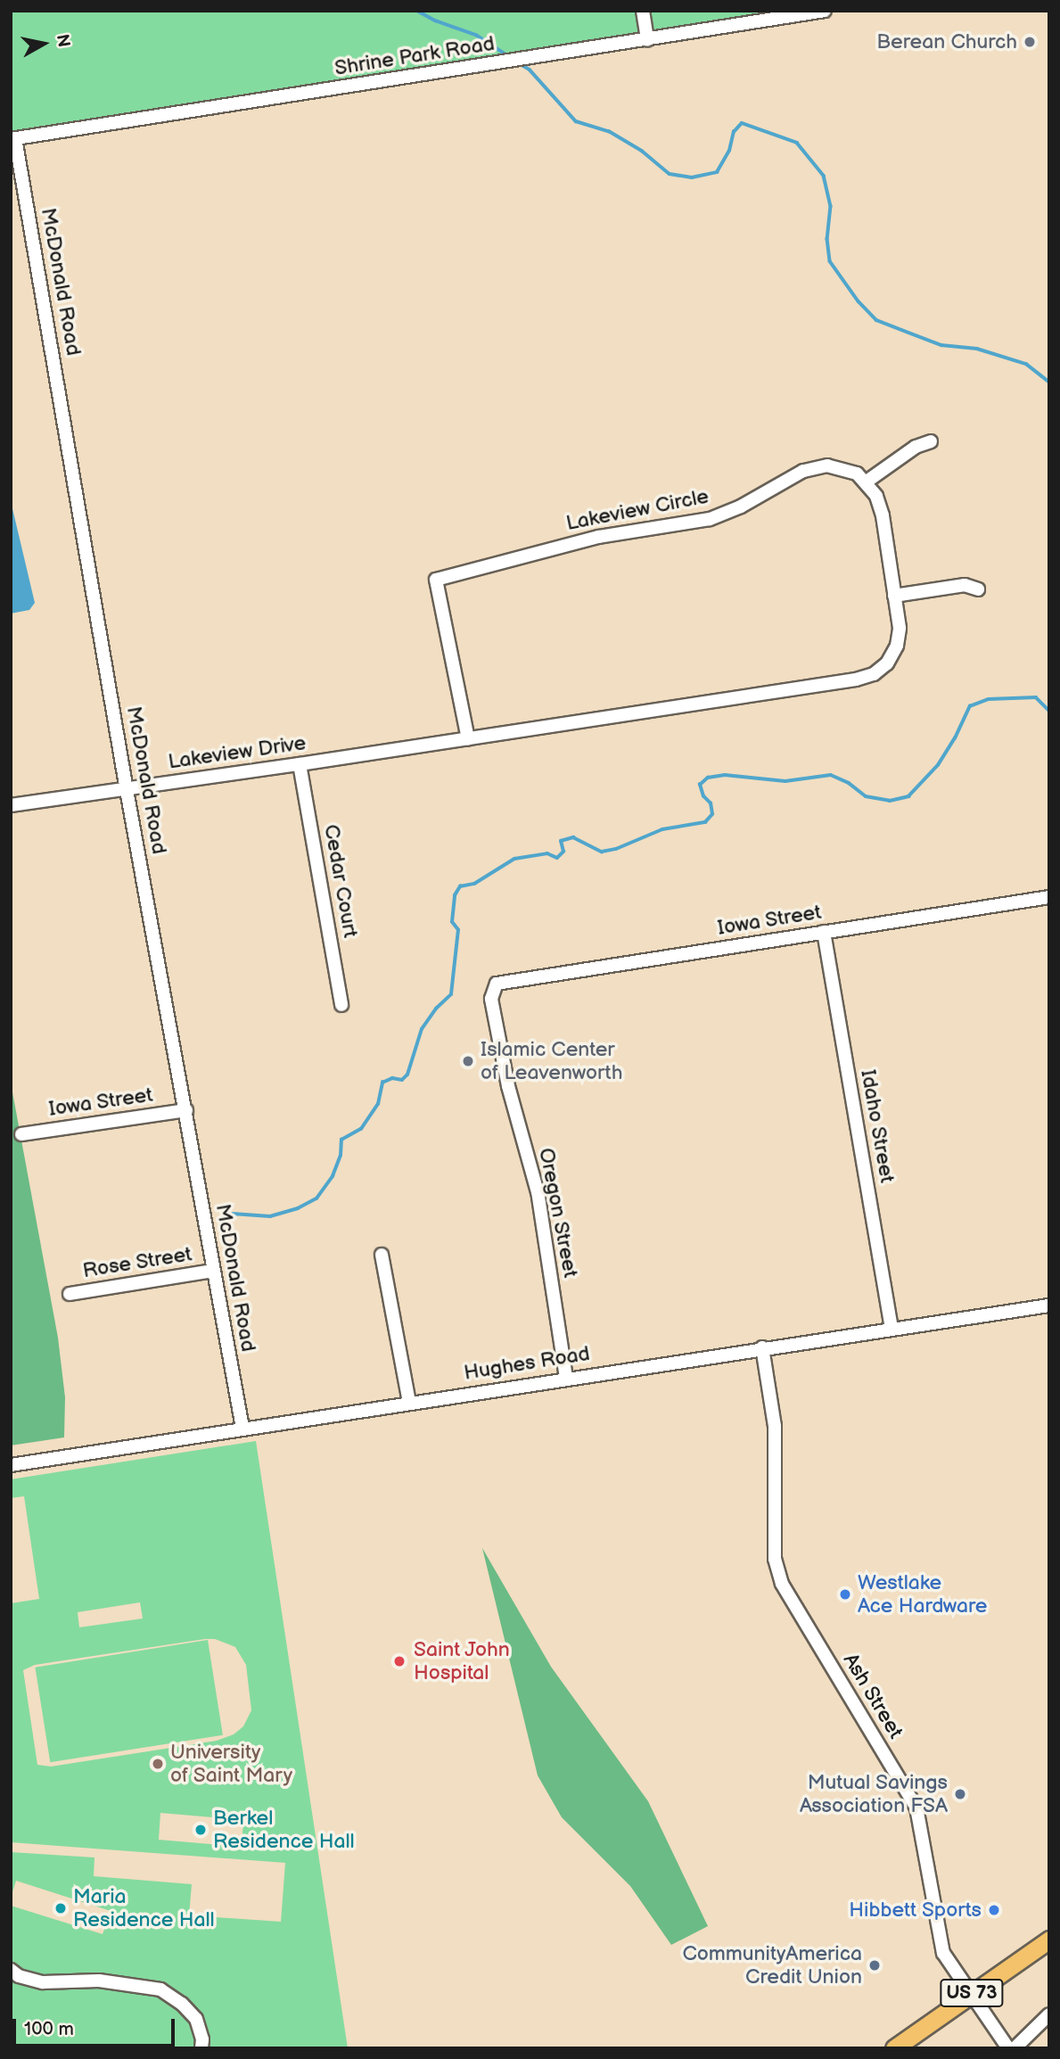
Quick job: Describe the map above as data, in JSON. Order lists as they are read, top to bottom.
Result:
{
  "streets": {
    "highway": ["US 73"],
    "street": [
      "Shrine Park Road",
      "McDonald Road",
      "Lakeview Circle",
      "Lakeview Drive",
      "Cedar Court",
      "Iowa Street",
      "Idaho Street",
      "Oregon Street",
      "Rose Street",
      "Hughes Road",
      "Ash Street"
    ]
  },
  "crossings": [
    ["Shrine Park Road", "McDonald Road"],
    ["McDonald Road", "Lakeview Drive"],
    ["McDonald Road", "Iowa Street"],
    ["McDonald Road", "Rose Street"],
    ["McDonald Road", "Hughes Road"],
    ["Lakeview Circle", "Lakeview Drive"],
    ["Lakeview Drive", "Cedar Court"],
    ["Iowa Street", "Idaho Street"],
    ["Iowa Street", "Oregon Street"],
    ["Idaho Street", "Hughes Road"],
    ["Oregon Street", "Hughes Road"],
    ["Hughes Road", "Ash Street"],
    ["Ash Street", "US 73"]
  ],
  "places": [
    "Berean Church",
    "Islamic Center of Leavenworth",
    "Westlake Ace Hardware",
    "Saint John Hospital",
    "University of Saint Mary",
    "Mutual Savings Association FSA",
    "Berkel Residence Hall",
    "Maria Residence Hall",
    "Hibbett Sports",
    "CommunityAmerica Credit Union"
  ],
  "scale_bar": "100 m",
  "north": "right"
}
